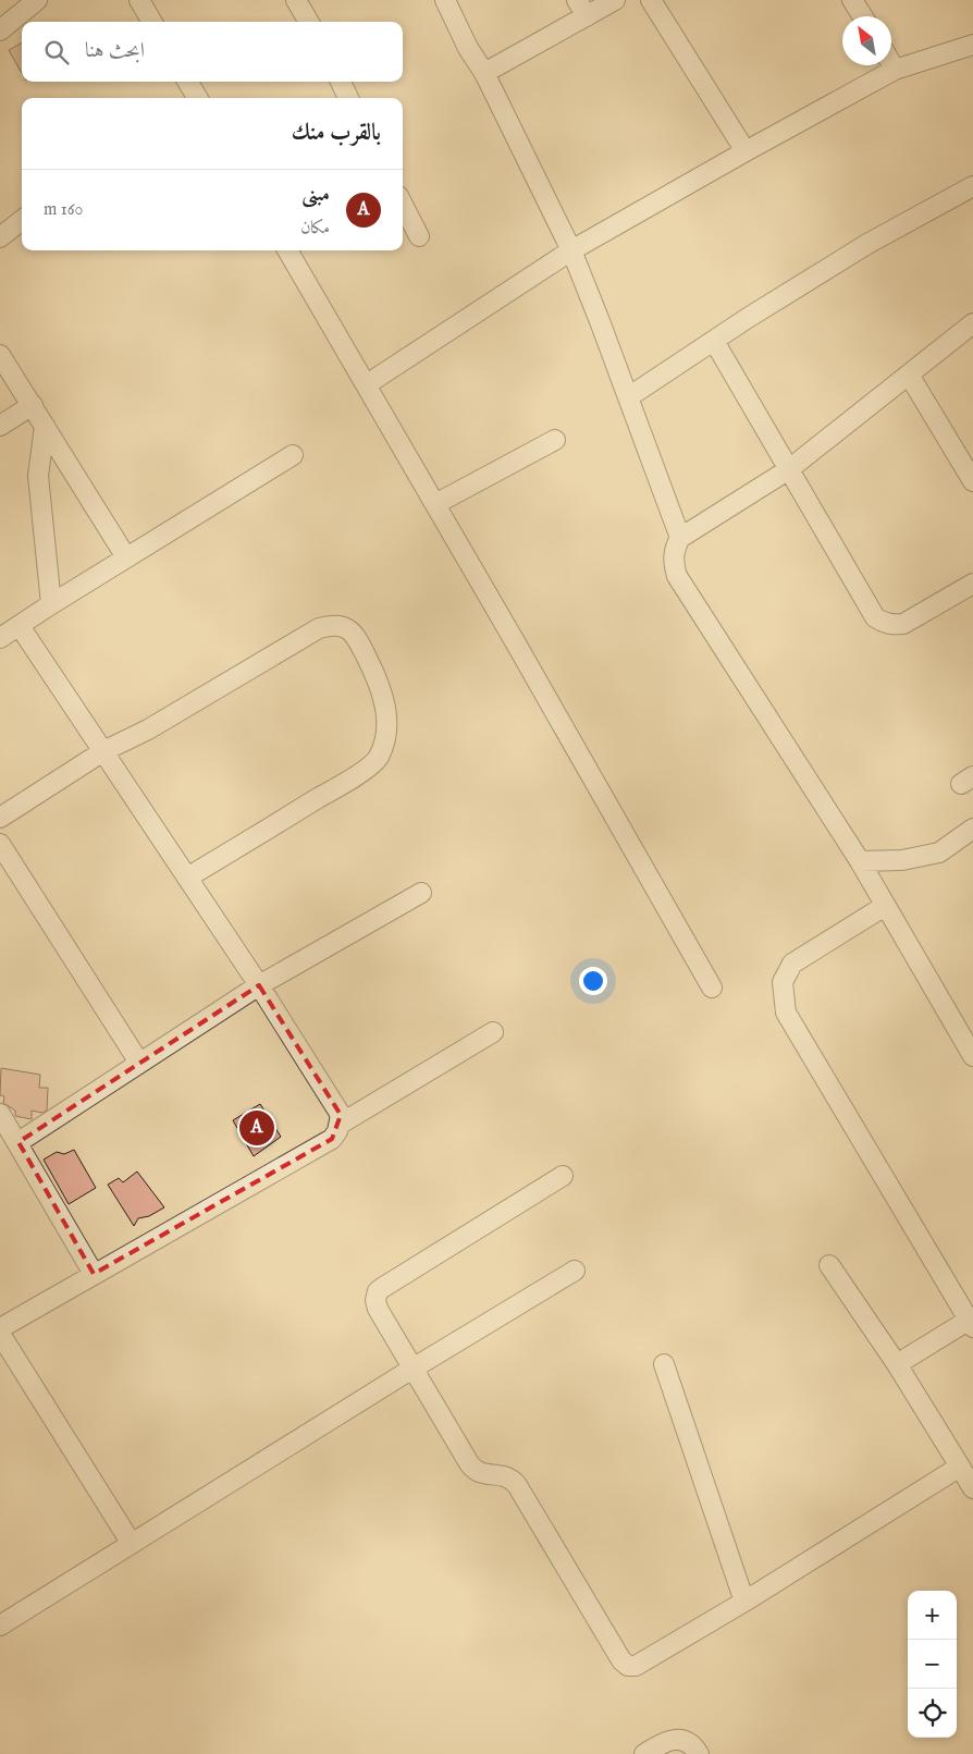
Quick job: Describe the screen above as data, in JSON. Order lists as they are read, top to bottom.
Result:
{
  "north": "top left",
  "page": {
    "search": "ابحث هنا",
    "heading": "بالقرب منك",
    "list": [
      {
        "mark": "A",
        "name": "مبنى",
        "note": "مكان",
        "value": "160 m"
      }
    ],
    "pins": "A",
    "map_buttons": ["+", "−"]
  }
}
